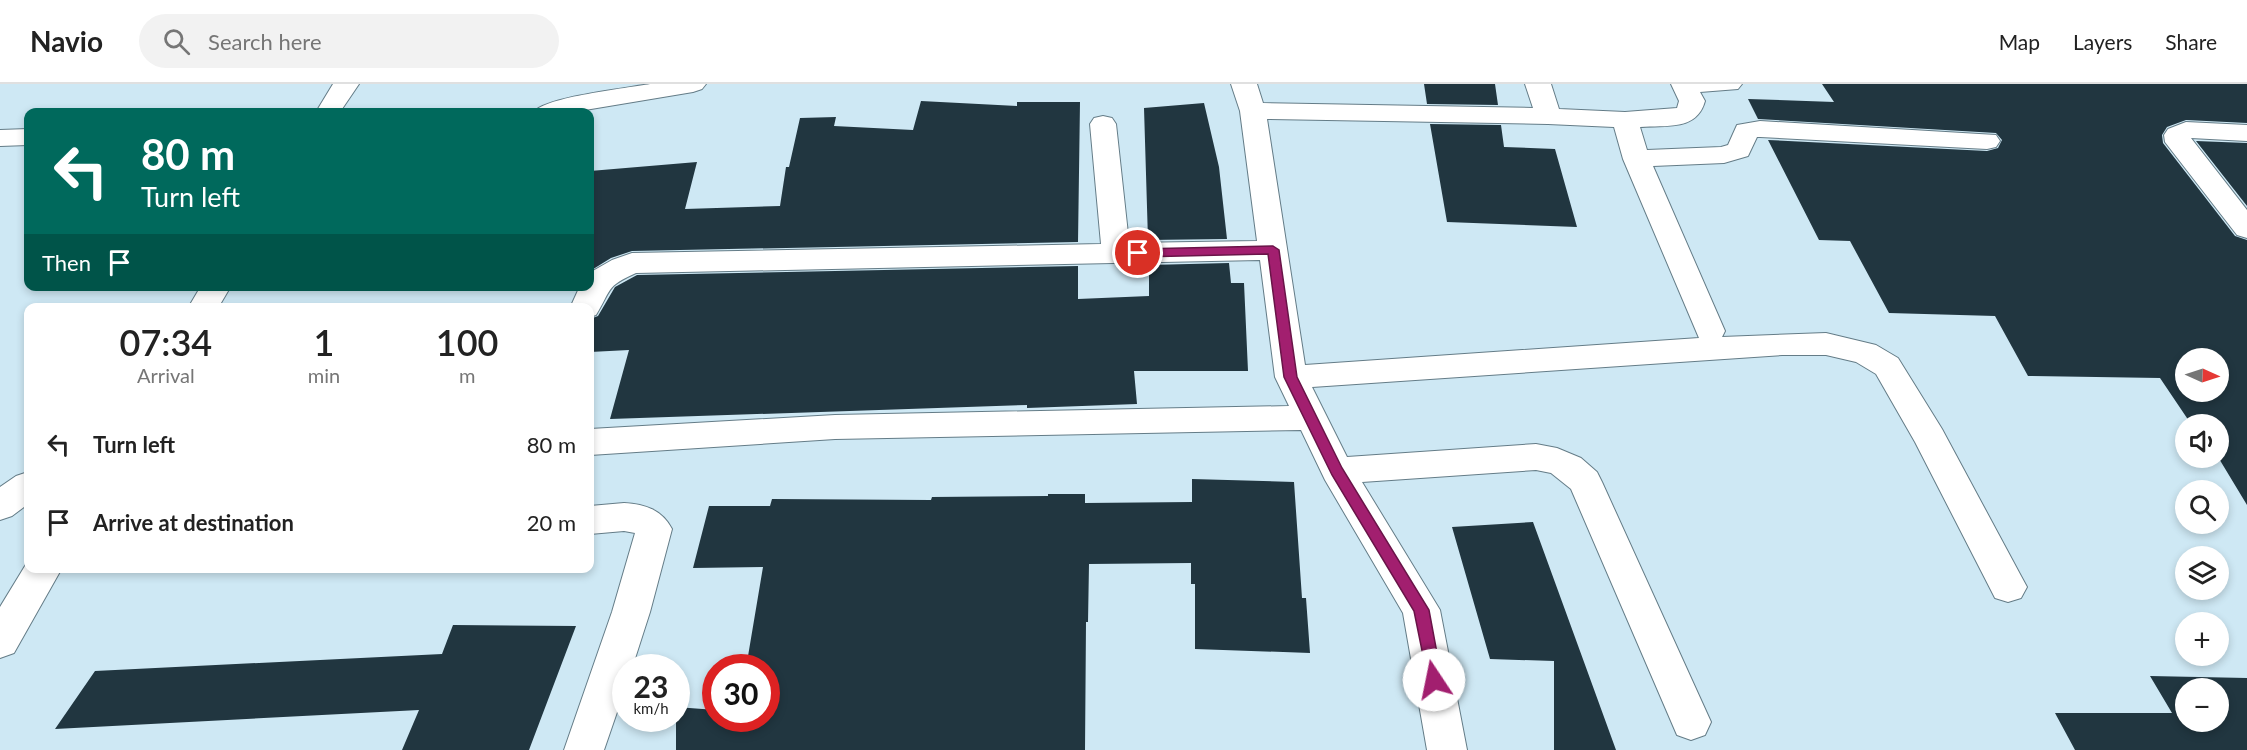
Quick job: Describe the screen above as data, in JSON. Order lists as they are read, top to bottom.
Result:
{
  "north": "right",
  "page": {
    "header": "Navio",
    "search": "Search here",
    "nav": ["Map", "Layers", "Share"],
    "turn": ["80 m", "Turn left"],
    "then": "Then",
    "eta": [
      "07:34",
      "Arrival",
      "1",
      "min",
      "100",
      "m"
    ],
    "map_buttons": ["+", "−"],
    "list": [
      {
        "name": "Turn left",
        "value": "80 m"
      },
      {
        "name": "Arrive at destination",
        "value": "20 m"
      }
    ],
    "speed": "23 km/h",
    "limit": "30"
  }
}
